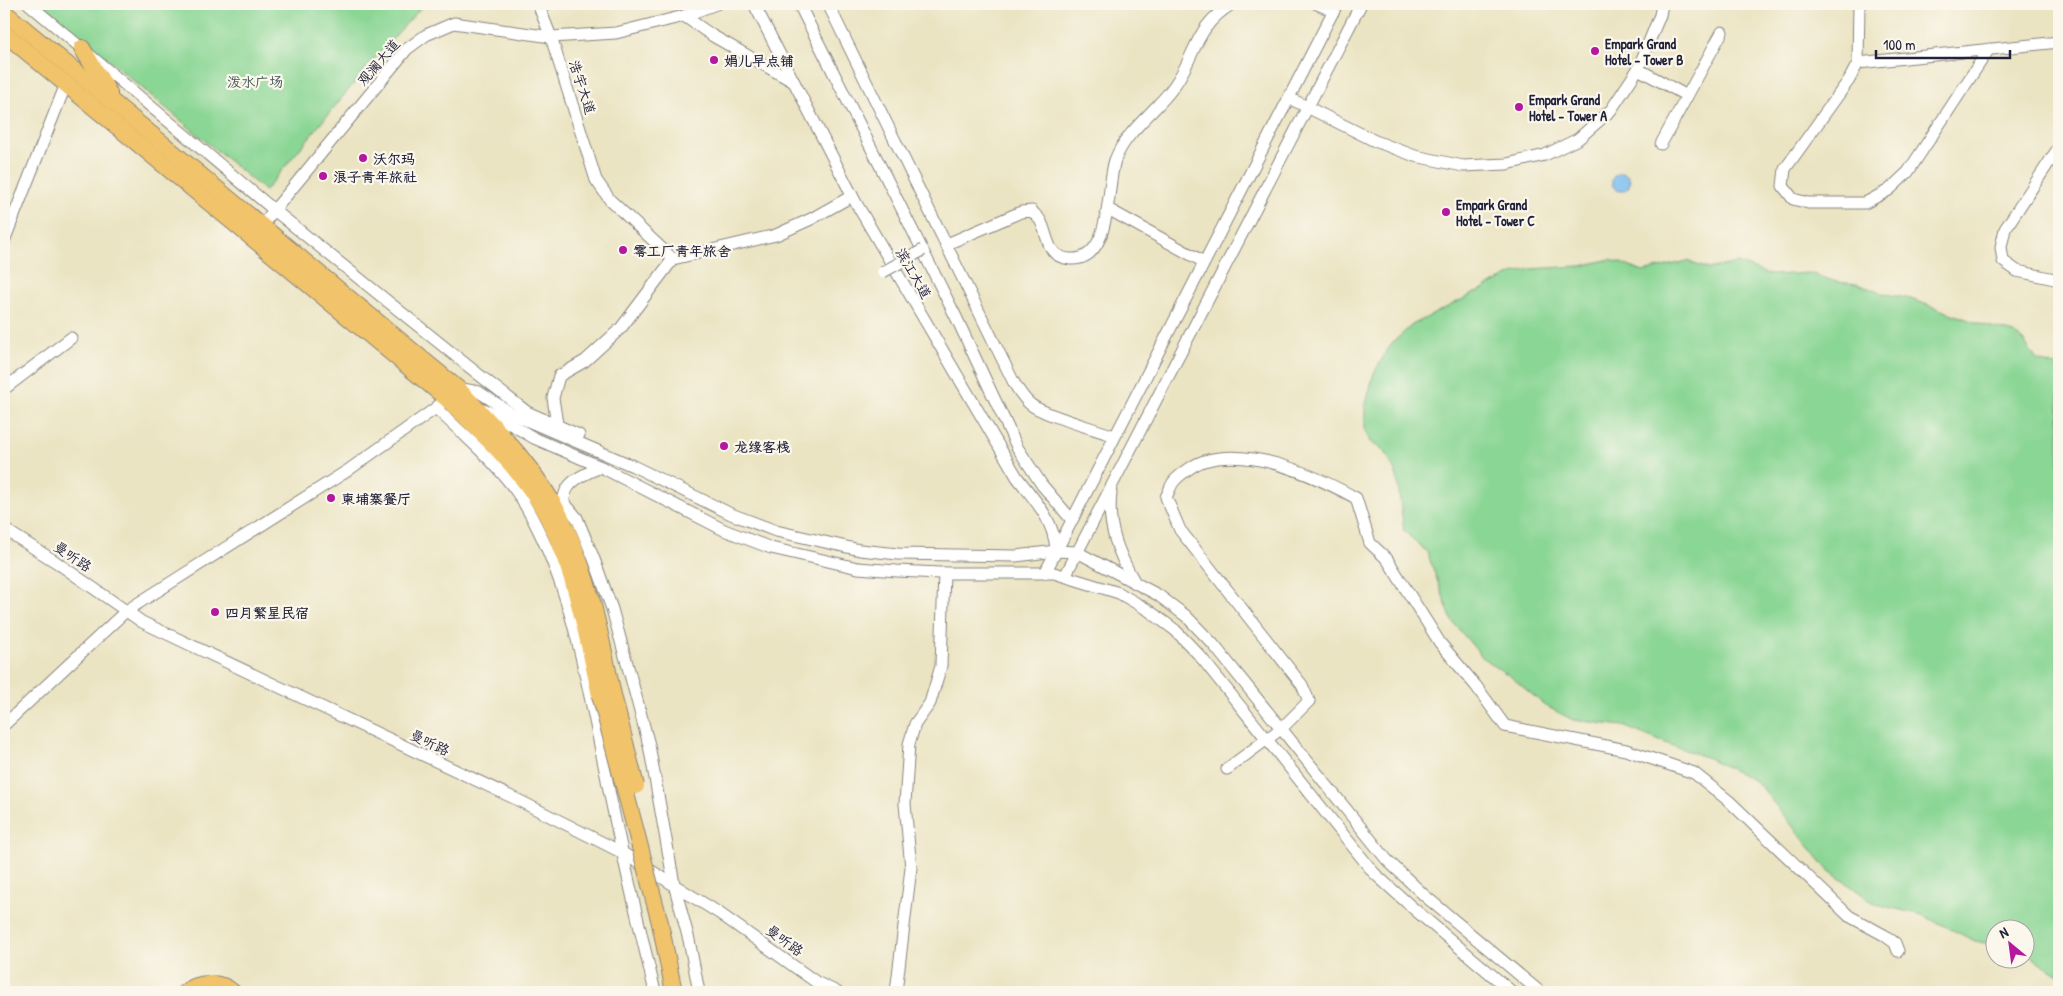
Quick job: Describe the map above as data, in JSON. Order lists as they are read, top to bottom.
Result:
{
  "streets": {
    "street": [
      "观澜大道",
      "浩宇大道",
      "滨江大道",
      "曼听路"
    ]
  },
  "crossings": [
    ["观澜大道", "浩宇大道"]
  ],
  "parks": ["泼水广场"],
  "places": [
    "Empark Grand Hotel - Tower B",
    "娟儿早点铺",
    "Empark Grand Hotel - Tower A",
    "沃尔玛",
    "浪子青年旅社",
    "Empark Grand Hotel - Tower C",
    "零工厂青年旅舍",
    "龙缘客栈",
    "柬埔寨餐厅",
    "四月繁星民宿"
  ],
  "scale_bar": "100 m",
  "north": "top left"
}
